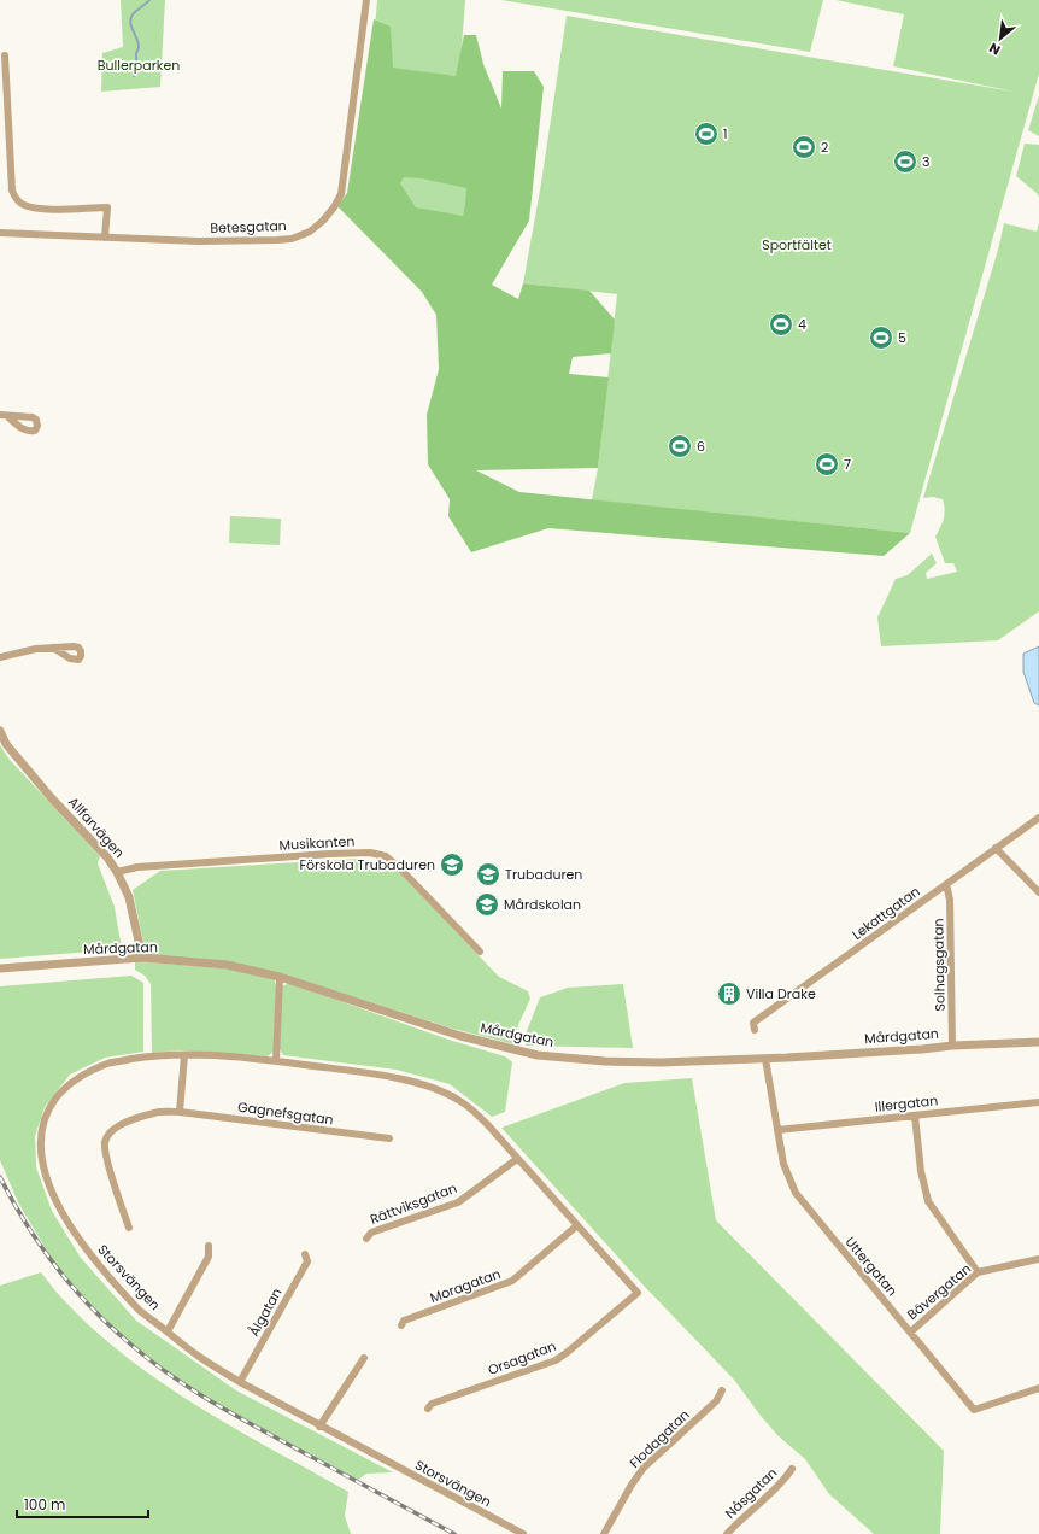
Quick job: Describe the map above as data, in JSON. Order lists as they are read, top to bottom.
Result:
{
  "streets": {
    "street": [
      "Betesgatan",
      "Allfarvägen",
      "Musikanten",
      "Lekattgatan",
      "Mårdgatan",
      "Solhagsgatan",
      "Illergatan",
      "Gagnefsgatan",
      "Rättviksgatan",
      "Uttergatan",
      "Storsvängen",
      "Moragatan",
      "Bävergatan",
      "Ålgatan",
      "Orsagatan",
      "Flodagatan",
      "Nåsgatan"
    ]
  },
  "crossings": [
    ["Allfarvägen", "Musikanten"],
    ["Allfarvägen", "Mårdgatan"],
    ["Lekattgatan", "Solhagsgatan"],
    ["Mårdgatan", "Solhagsgatan"],
    ["Mårdgatan", "Uttergatan"],
    ["Illergatan", "Uttergatan"],
    ["Rättviksgatan", "Storsvängen"],
    ["Uttergatan", "Bävergatan"],
    ["Storsvängen", "Moragatan"],
    ["Storsvängen", "Ålgatan"],
    ["Storsvängen", "Orsagatan"]
  ],
  "parks": ["Bullerparken", "Sportfältet"],
  "places": {
    "sports": [
      "1",
      "2",
      "3",
      "4",
      "5",
      "6",
      "7"
    ],
    "school or university": ["Förskola Trubaduren", "Trubaduren", "Mårdskolan"],
    "building": ["Villa Drake"]
  },
  "scale_bar": "100 m",
  "north": "bottom left"
}
